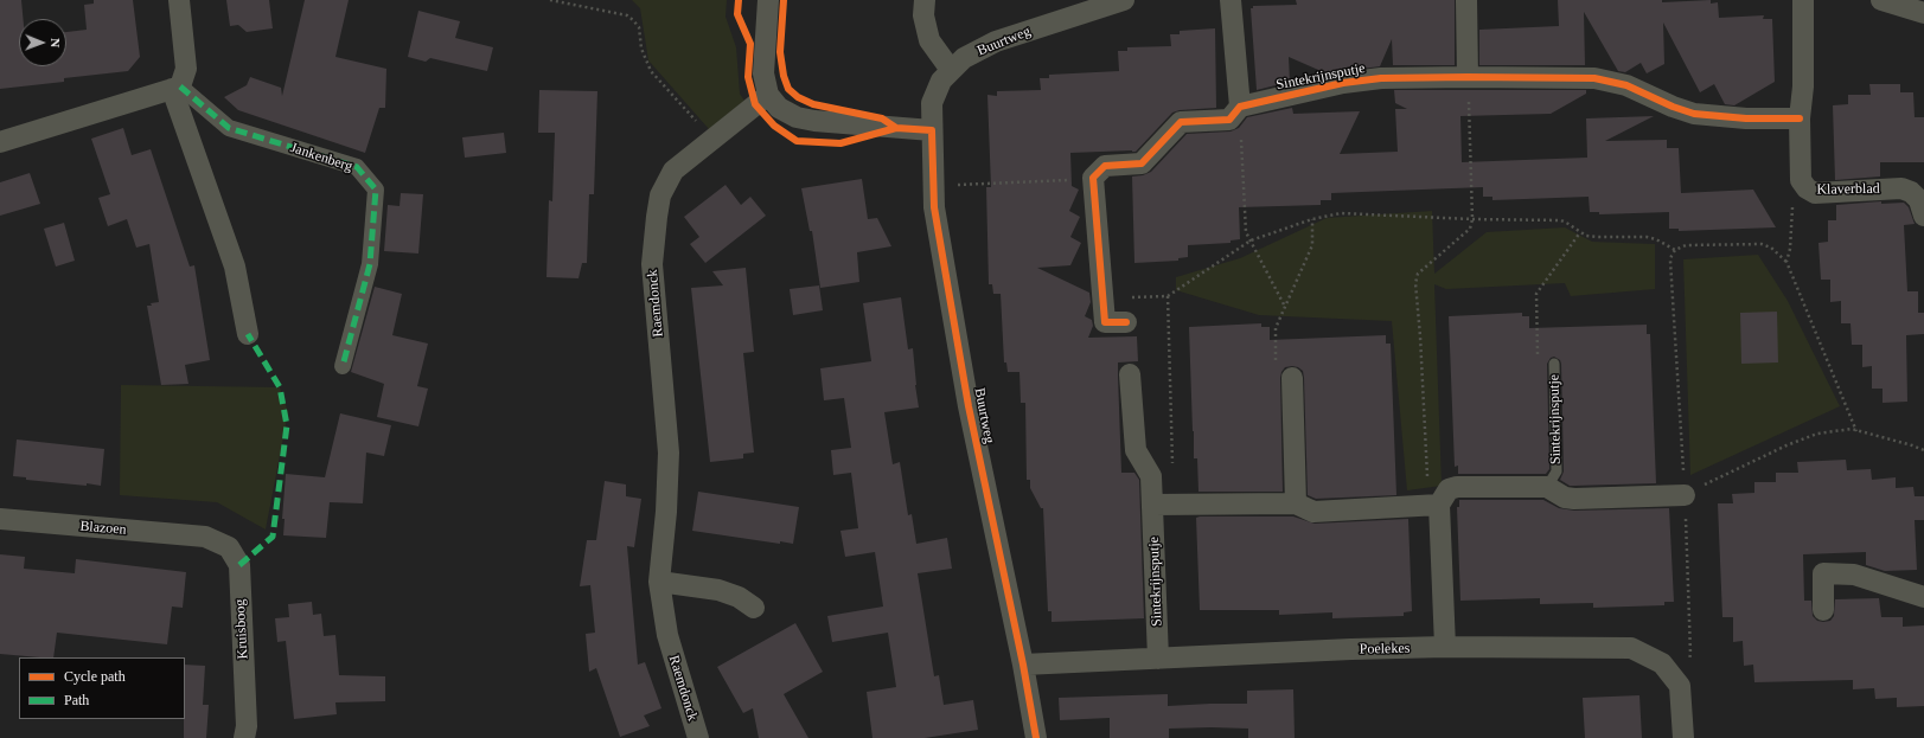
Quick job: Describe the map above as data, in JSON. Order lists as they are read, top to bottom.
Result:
{
  "streets": {
    "street": [
      "Buurtweg",
      "Sintekrijnsputje",
      "Jankenberg",
      "Klaverblad",
      "Raemdonck",
      "Blazoen",
      "Kruisboog",
      "Poelekes"
    ]
  },
  "crossings": [
    ["Buurtweg", "Poelekes"],
    ["Sintekrijnsputje", "Klaverblad"],
    ["Sintekrijnsputje", "Poelekes"],
    ["Blazoen", "Kruisboog"]
  ],
  "legend": ["Cycle path", "Path"],
  "north": "right"
}
